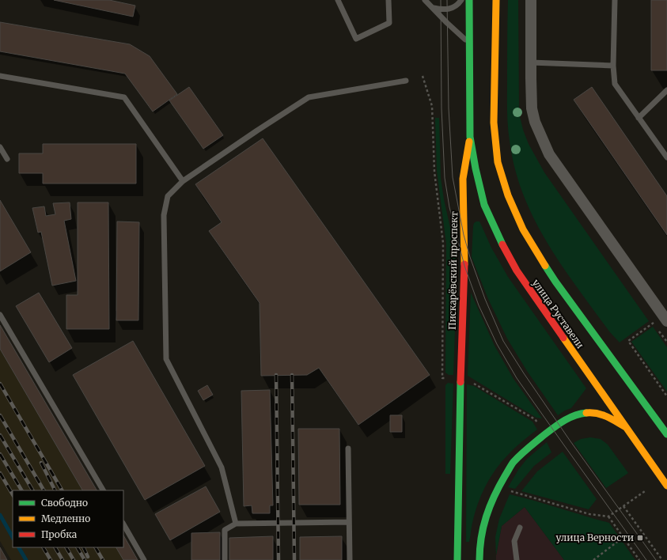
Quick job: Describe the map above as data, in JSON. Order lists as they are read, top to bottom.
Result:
{
  "streets": {
    "main road": ["Пискарёвский проспект", "улица Руставели"]
  },
  "crossings": [
    ["Пискарёвский проспект", "улица Руставели"]
  ],
  "places": {
    "transit": ["улица Верности"]
  },
  "legend": ["Свободно", "Медленно", "Пробка"]
}
